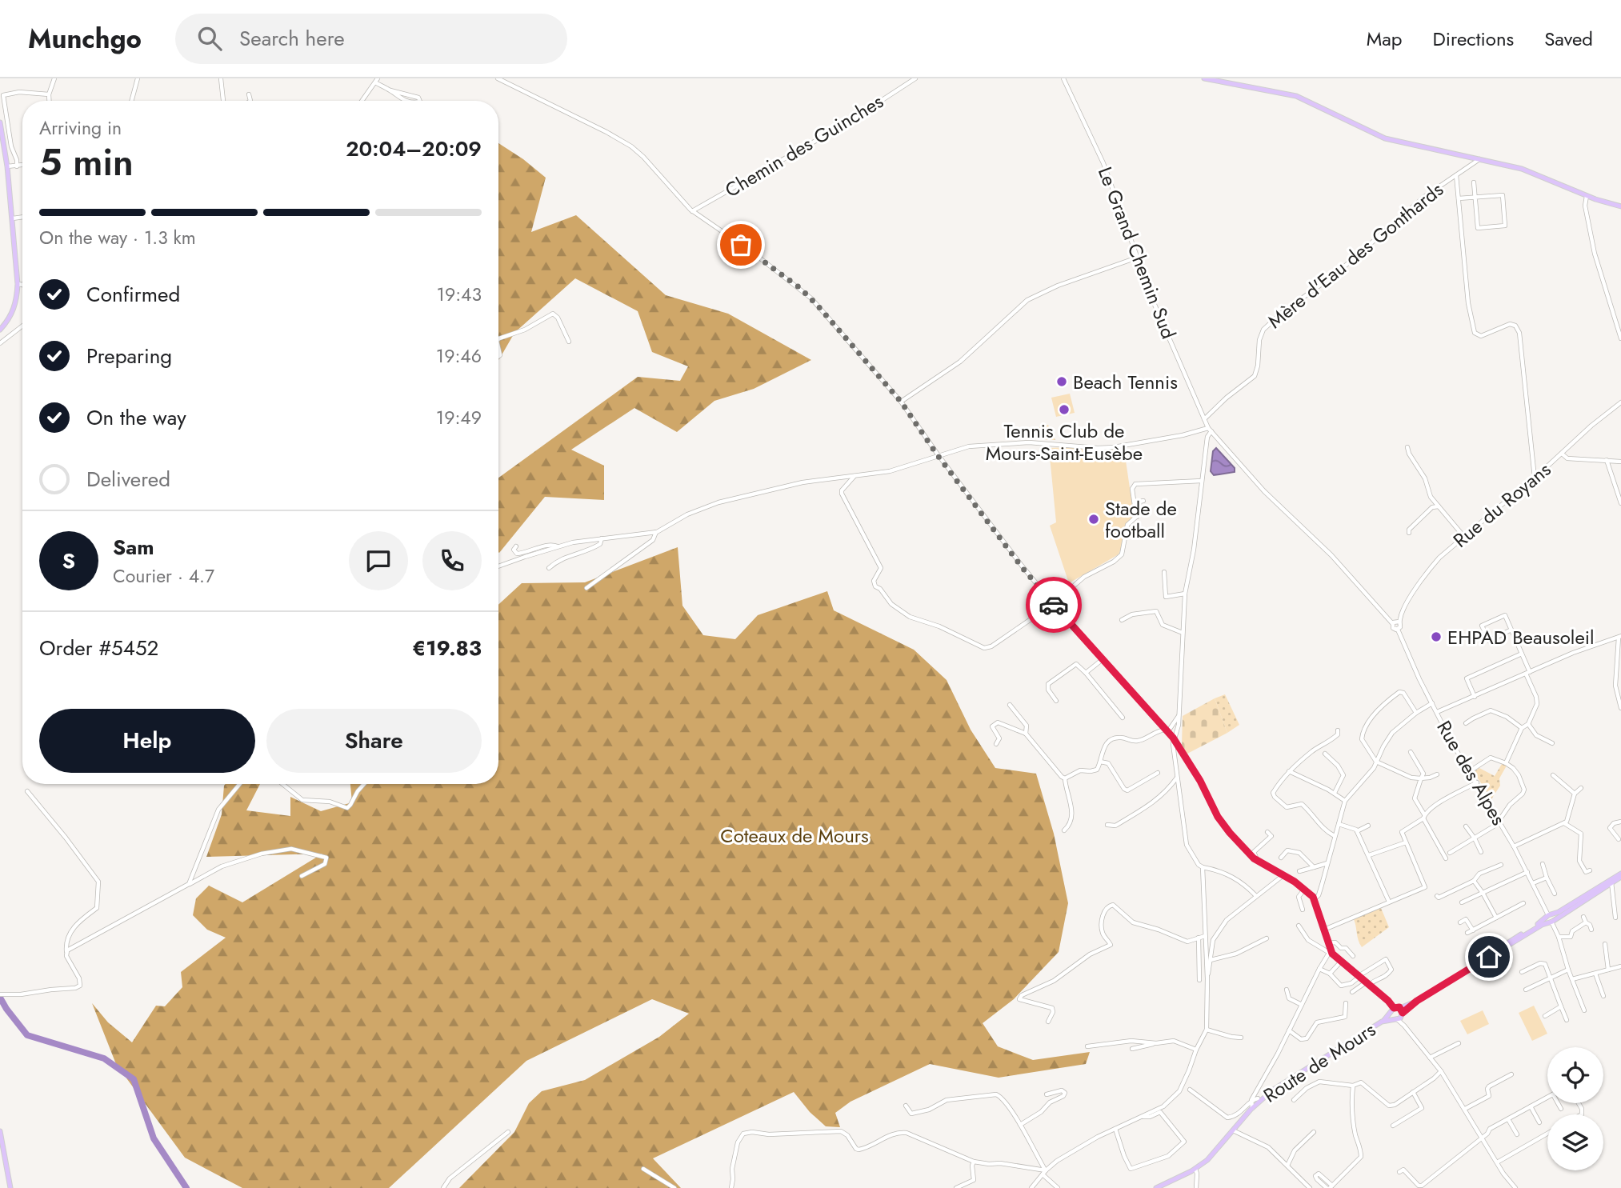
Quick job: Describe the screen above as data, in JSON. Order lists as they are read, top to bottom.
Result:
{
  "streets": {
    "main road": ["Route de Mours"],
    "street": [
      "Chemin des Guinches",
      "Le Grand Chemin Sud",
      "Mère d'Eau des Gonthards",
      "Rue du Royans",
      "Rue des Alpes"
    ]
  },
  "crossings": [
    ["Le Grand Chemin Sud", "Mère d'Eau des Gonthards"],
    ["Rue du Royans", "Rue des Alpes"]
  ],
  "parks": ["Coteaux de Mours"],
  "places": [
    "Beach Tennis",
    "Tennis Club de Mours-Saint-Eusèbe",
    "Stade de football",
    "EHPAD Beausoleil"
  ],
  "page": {
    "header": "Munchgo",
    "search": "Search here",
    "nav": ["Map", "Directions", "Saved"],
    "heading": ["5 min", "Arriving in", "20:04–20:09"],
    "panel": [
      "Sam",
      "Courier · 4.7",
      "Order #5452",
      "€19.83"
    ],
    "bar": "On the way · 1.3 km",
    "list": [
      ["Confirmed", "19:43"],
      ["Preparing", "19:46"],
      ["On the way", "19:49"],
      "Delivered"
    ],
    "round": "S",
    "buttons": ["Help", "Share"]
  }
}
